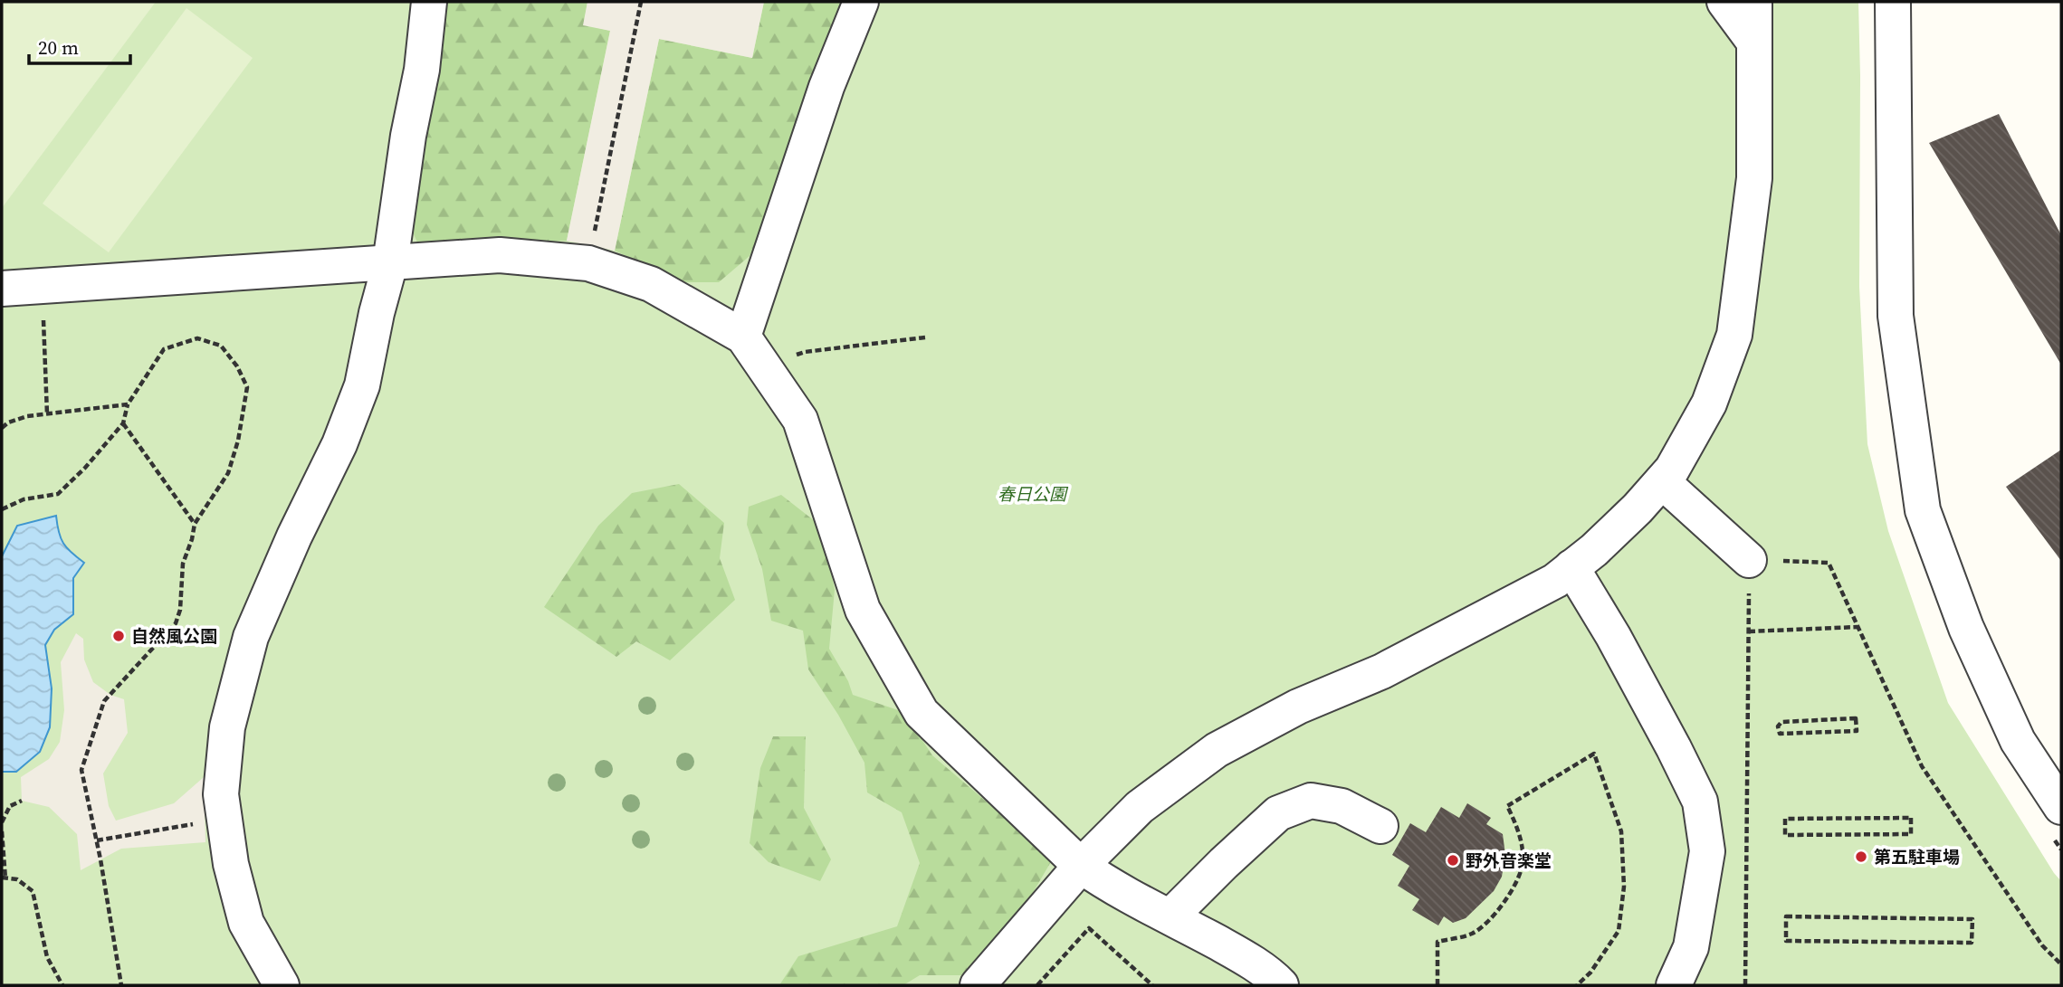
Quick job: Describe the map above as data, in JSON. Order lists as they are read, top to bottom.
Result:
{
  "parks": ["春日公園"],
  "places": ["自然風公園", "第五駐車場", "野外音楽堂"],
  "scale_bar": "20 m"
}
